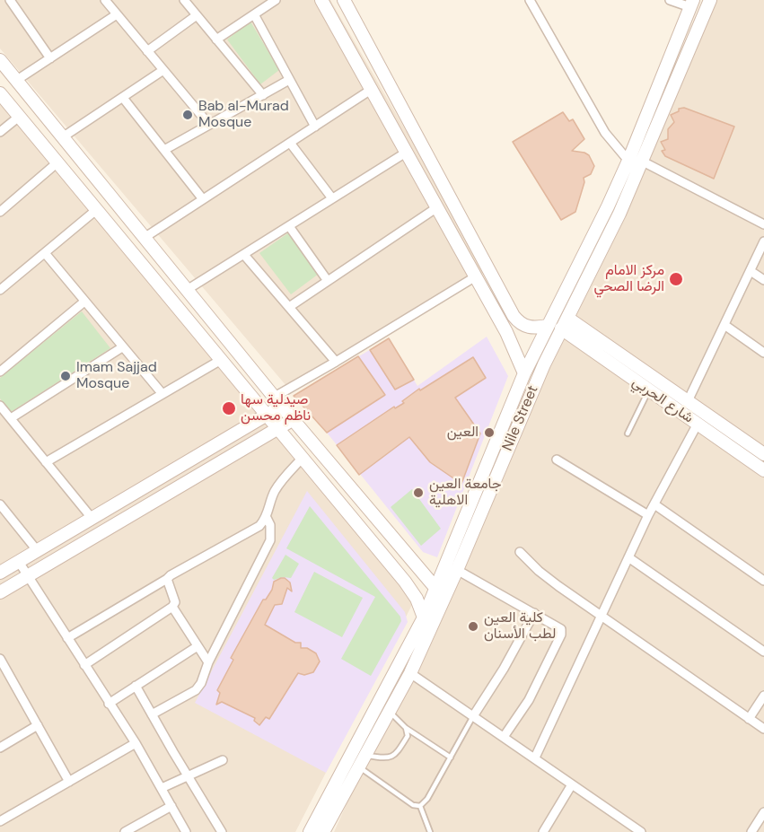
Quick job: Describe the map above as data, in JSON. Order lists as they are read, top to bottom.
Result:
{
  "streets": {
    "main road": ["شارع الحربي", "Nile Street"]
  },
  "crossings": [
    ["شارع الحربي", "Nile Street"]
  ],
  "places": [
    "Bab al-Murad Mosque",
    "مركز الامام الرضا الصحي",
    "Imam Sajjad Mosque",
    "صيدلية سها ناظم محسن",
    "العين",
    "جامعة العين الاهلية",
    "كلية العين لطب الأسنان"
  ]
}
